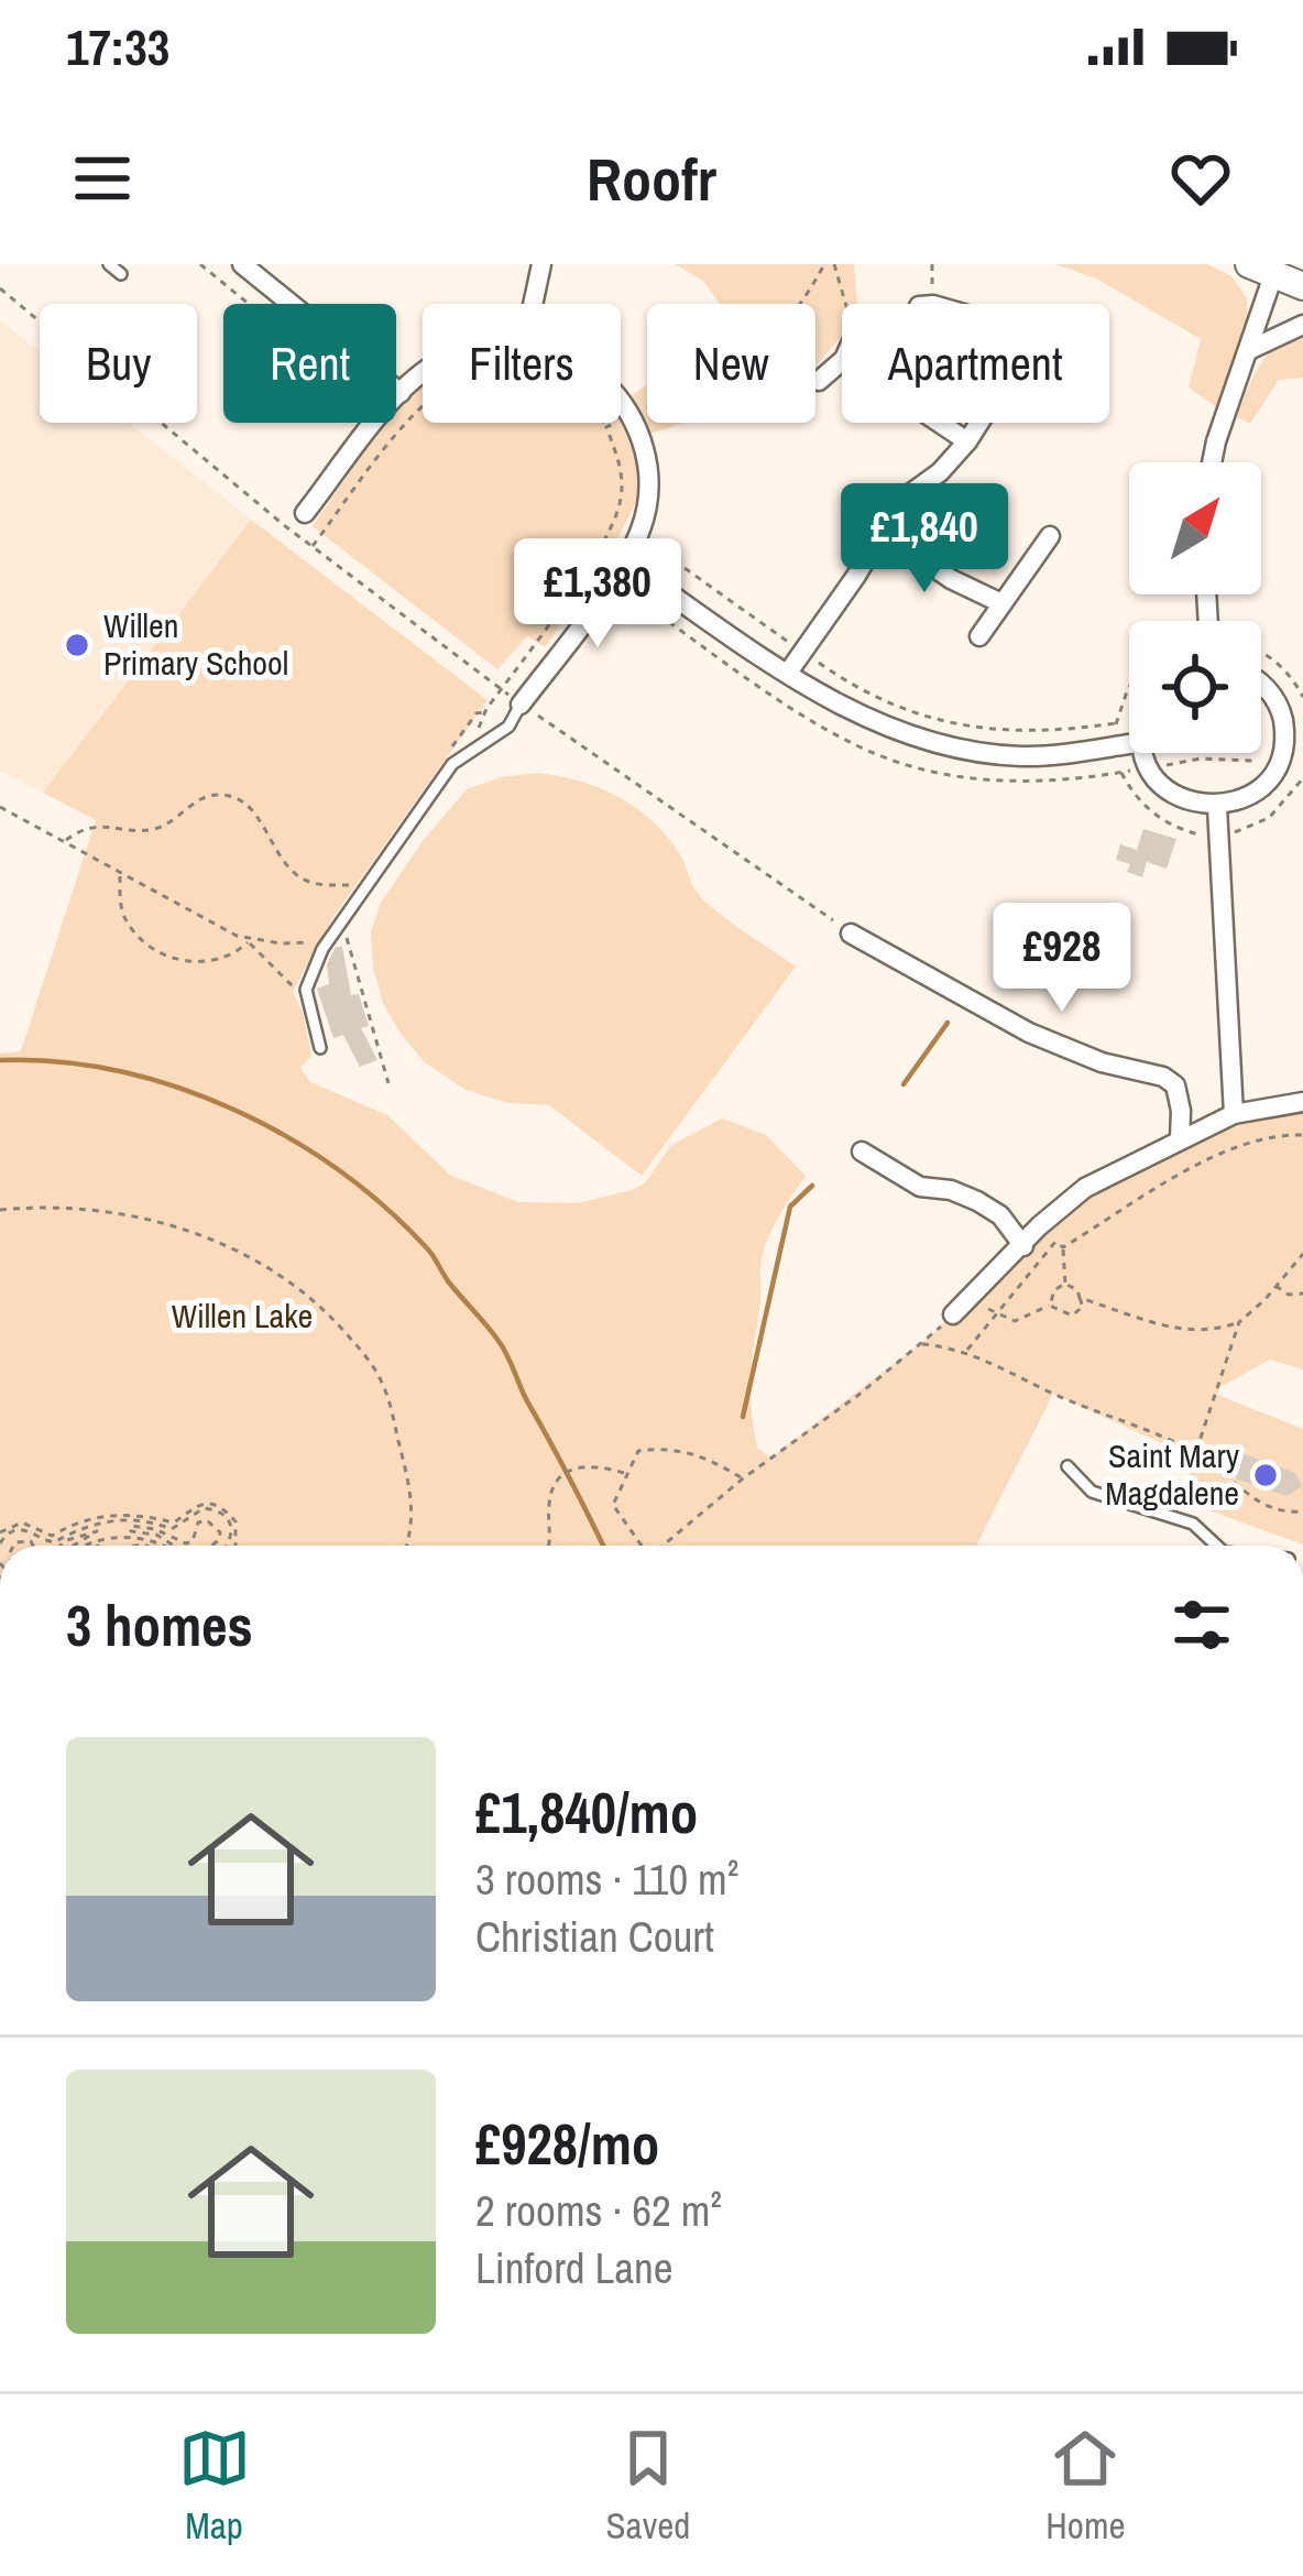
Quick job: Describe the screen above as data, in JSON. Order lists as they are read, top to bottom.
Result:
{
  "parks": ["Willen Lake"],
  "places": ["Willen Primary School", "Saint Mary Magdalene"],
  "north": "top right",
  "page": {
    "status": "17:33",
    "header": "Roofr",
    "chip": [
      "Buy",
      "Rent",
      "Filters",
      "New",
      "Apartment"
    ],
    "price": ["£1,840", "£1,380", "£928"],
    "heading": "3 homes",
    "list": [
      {
        "name": "£1,840/mo",
        "note": "3 rooms · 110 m² · Christian Court"
      },
      {
        "name": "£928/mo",
        "note": "2 rooms · 62 m² · Linford Lane"
      }
    ],
    "tabs": ["Map", "Saved", "Home"]
  }
}
